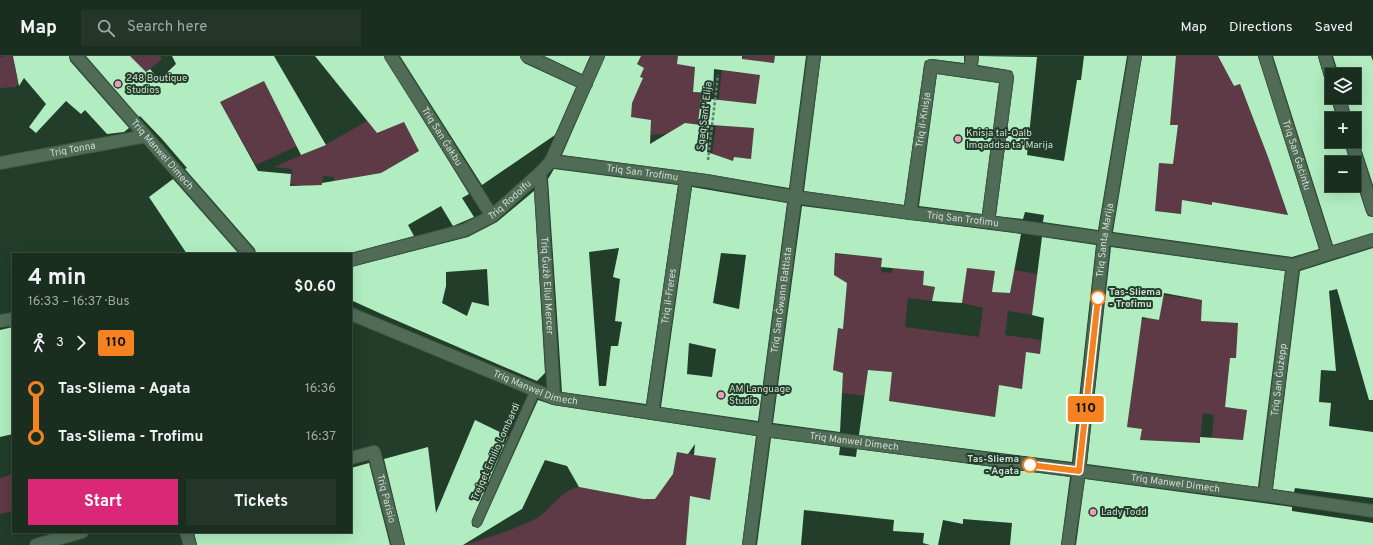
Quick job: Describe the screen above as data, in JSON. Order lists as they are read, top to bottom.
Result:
{
  "streets": {
    "street": [
      "Triq il-Knisja",
      "Triq San Ġakbu",
      "Triq Tonna",
      "Triq Manwel Dimech",
      "Triq San Ġaċintu",
      "Triq San Trofimu",
      "Triq Rodolfu",
      "Triq Santa Marija",
      "Triq Ġużè Ellul Mercer",
      "Triq il-Freres",
      "Triq San Ġwann Battista",
      "Triq San Ġużepp",
      "Triq Parisio"
    ],
    "lane": ["Trejqet Emilio Lombardi"],
    "path": ["Sqaq Sant' Elija"]
  },
  "crossings": [
    ["Triq il-Knisja", "Triq San Trofimu"],
    ["Triq San Ġakbu", "Triq Rodolfu"],
    ["Triq Tonna", "Triq Manwel Dimech"],
    ["Triq Manwel Dimech", "Triq Santa Marija"],
    ["Triq Manwel Dimech", "Triq Ġużè Ellul Mercer"],
    ["Triq Manwel Dimech", "Triq il-Freres"],
    ["Triq Manwel Dimech", "Triq San Ġwann Battista"],
    ["Triq Manwel Dimech", "Triq San Ġużepp"],
    ["Triq Manwel Dimech", "Trejqet Emilio Lombardi"],
    ["Triq San Ġaċintu", "Triq San Trofimu"],
    ["Triq San Trofimu", "Triq Rodolfu"],
    ["Triq San Trofimu", "Triq Santa Marija"],
    ["Triq San Trofimu", "Triq il-Freres"],
    ["Triq San Trofimu", "Triq San Ġwann Battista"],
    ["Triq San Trofimu", "Triq San Ġużepp"],
    ["Triq Rodolfu", "Triq Ġużè Ellul Mercer"]
  ],
  "places": [
    "248 Boutique Studios",
    "Knisja tal-Qalb Imqaddsa ta' Marija",
    "Tas-Sliema - Trofimu",
    "AM Language Studio",
    "Tas-Sliema - Agata",
    "Lady Todd"
  ],
  "lines": ["bus line 110"],
  "page": {
    "header": "Map",
    "search": "Search here",
    "nav": ["Map", "Directions", "Saved"],
    "on_map": "110",
    "map_buttons": ["+", "−"],
    "heading": ["4 min", "16:33 – 16:37 · Bus", "$0.60"],
    "legs": ["3", "110"],
    "list": [
      {
        "name": "Tas-Sliema - Agata",
        "value": "16:36"
      },
      {
        "name": "Tas-Sliema - Trofimu",
        "value": "16:37"
      }
    ],
    "buttons": ["Start", "Tickets"]
  }
}
